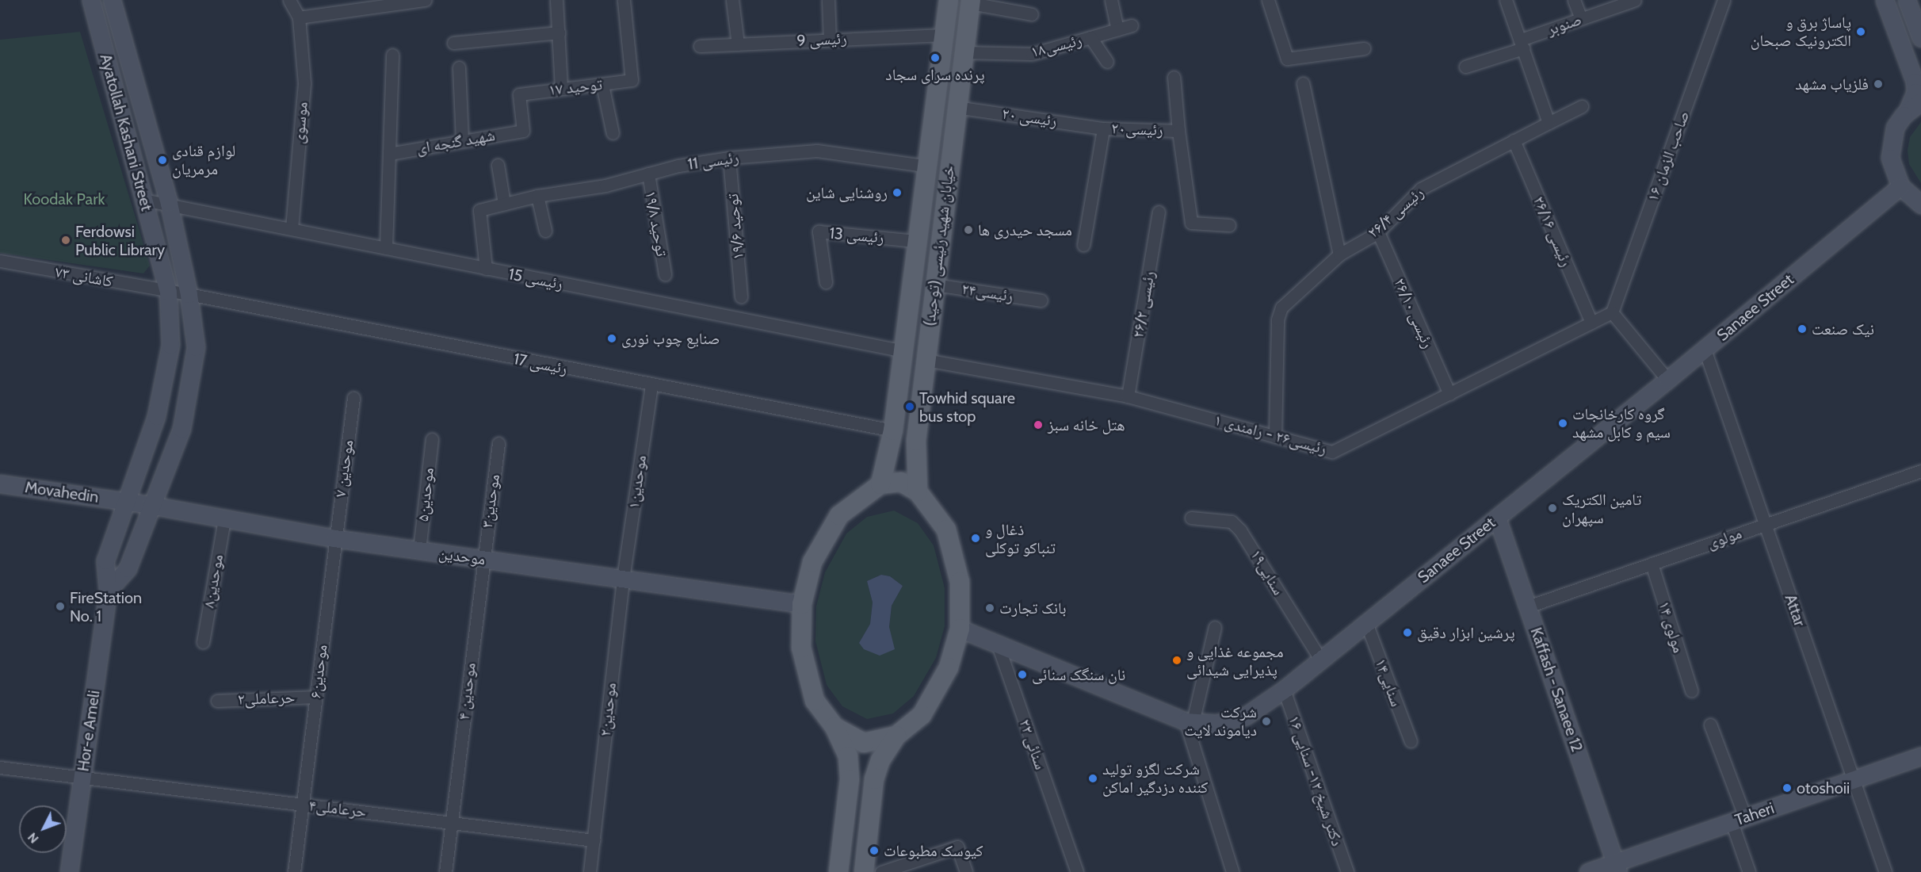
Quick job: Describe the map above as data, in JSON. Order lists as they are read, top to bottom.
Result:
{
  "streets": {
    "main road": ["خیابان شهید رئیسی (توحید)"],
    "street": [
      "صنوبر",
      "رئیسی 9",
      "رئیسی۱۸",
      "توحید ۱۷",
      "رئیسی ۲۰",
      "موسوی",
      "رئیسی۲۰",
      "Ayatollah Kashani Street",
      "شهید گنجه ای",
      "صاحب الزمان ۱۶",
      "رئیسی 11",
      "رئیسی ۲۶/۴",
      "توحید ۱۹/۸",
      "توحید ۱۹/۶",
      "رئیسی ۲۶/۱۶",
      "رئیسی 13",
      "کاشانی ۷۳",
      "رئیسی 15",
      "رئیسی۲۴",
      "رئیسی ۲۶/۲",
      "Sanaee Street",
      "رئیسی ۲۶/۱۰",
      "رئیسی 17",
      "رئیسی۲۶ - رامندی ۱",
      "موحدین ۷",
      "موحدین۱",
      "Movahedin",
      "موحدین۵",
      "موحدین۳",
      "مولوی",
      "موحدین",
      "سنایی۱۹",
      "موحدین۸",
      "Attar",
      "مولوی ۱۴",
      "موحدین۶",
      "سنایی۱۴",
      "Kaffash - Sanaee 12",
      "موحدین ۴",
      "حرعاملی۲",
      "موحدین۲",
      "Hor-e Ameli",
      "سنائی ۲۲",
      "دکتر شیخ ۱۲- سنایی ۱۶",
      "حرعاملی۴",
      "Taheri"
    ]
  },
  "crossings": [
    ["رئیسی 9", "خیابان شهید رئیسی (توحید)"],
    ["رئیسی۱۸", "خیابان شهید رئیسی (توحید)"],
    ["توحید ۱۷", "شهید گنجه ای"],
    ["رئیسی ۲۰", "رئیسی۲۰"],
    ["رئیسی ۲۰", "خیابان شهید رئیسی (توحید)"],
    ["موسوی", "رئیسی 15"],
    ["Ayatollah Kashani Street", "کاشانی ۷۳"],
    ["Ayatollah Kashani Street", "رئیسی 15"],
    ["Ayatollah Kashani Street", "Movahedin"],
    ["Ayatollah Kashani Street", "موحدین"],
    ["Ayatollah Kashani Street", "Hor-e Ameli"],
    ["صاحب الزمان ۱۶", "رئیسی۲۶ - رامندی ۱"],
    ["رئیسی 11", "توحید ۱۹/۸"],
    ["رئیسی 11", "توحید ۱۹/۶"],
    ["رئیسی 11", "خیابان شهید رئیسی (توحید)"],
    ["رئیسی 11", "رئیسی 15"],
    ["رئیسی ۲۶/۴", "رئیسی ۲۶/۱۶"],
    ["رئیسی ۲۶/۴", "رئیسی ۲۶/۱۰"],
    ["رئیسی ۲۶/۴", "رئیسی۲۶ - رامندی ۱"],
    ["رئیسی ۲۶/۱۶", "رئیسی۲۶ - رامندی ۱"],
    ["رئیسی 13", "خیابان شهید رئیسی (توحید)"],
    ["خیابان شهید رئیسی (توحید)", "رئیسی 15"],
    ["خیابان شهید رئیسی (توحید)", "رئیسی۲۴"],
    ["خیابان شهید رئیسی (توحید)", "رئیسی 17"],
    ["خیابان شهید رئیسی (توحید)", "رئیسی۲۶ - رامندی ۱"],
    ["کاشانی ۷۳", "رئیسی 17"],
    ["رئیسی ۲۶/۲", "رئیسی۲۶ - رامندی ۱"],
    ["Sanaee Street", "سنایی۱۹"],
    ["Sanaee Street", "Attar"],
    ["Sanaee Street", "سنایی۱۴"],
    ["Sanaee Street", "Kaffash - Sanaee 12"],
    ["Sanaee Street", "سنائی ۲۲"],
    ["Sanaee Street", "دکتر شیخ ۱۲- سنایی ۱۶"],
    ["رئیسی ۲۶/۱۰", "رئیسی۲۶ - رامندی ۱"],
    ["رئیسی 17", "موحدین۱"],
    ["موحدین ۷", "موحدین"],
    ["موحدین ۷", "موحدین۶"],
    ["موحدین۱", "موحدین"],
    ["موحدین۱", "موحدین۲"],
    ["Movahedin", "موحدین"],
    ["Movahedin", "Hor-e Ameli"],
    ["موحدین۵", "موحدین"],
    ["موحدین۳", "موحدین"],
    ["موحدین۳", "موحدین ۴"],
    ["مولوی", "Attar"],
    ["مولوی", "مولوی ۱۴"],
    ["مولوی", "Kaffash - Sanaee 12"],
    ["موحدین", "موحدین۸"],
    ["موحدین", "موحدین۶"],
    ["موحدین", "موحدین ۴"],
    ["موحدین", "موحدین۲"],
    ["موحدین", "Hor-e Ameli"],
    ["Attar", "Taheri"],
    ["موحدین۶", "حرعاملی۲"],
    ["موحدین۶", "حرعاملی۴"],
    ["Kaffash - Sanaee 12", "Taheri"],
    ["موحدین ۴", "حرعاملی۴"],
    ["موحدین۲", "حرعاملی۴"],
    ["Hor-e Ameli", "حرعاملی۴"]
  ],
  "parks": ["Koodak Park"],
  "places": [
    "پاساژ برق و الکترونیک صبحان",
    "پرنده سرای سجاد",
    "فلزیاب مشهد",
    "لوازم قنادی مرمریان",
    "روشنایی شاین",
    "مسجد حیدری ها",
    "Ferdowsi Public Library",
    "نیک صنعت",
    "صنایع چوب نوری",
    "Towhid square bus stop",
    "گروه کارخانجات سیم و کابل مشهد",
    "هتل خانه سبز",
    "تامین الکتریک سپهران",
    "ذغال و تنباکو توکلی",
    "FireStation No. 1",
    "بانک تجارت",
    "پرشین ابزار دقیق",
    "مجموعه غذایی و پذیرایی شیدائی",
    "نان سنگک سنائی",
    "شرکت دیاموند لایت",
    "شرکت لگزو تولید کننده دزدگیر اماکن",
    "otoshoii",
    "کیوسک مطبوعات"
  ],
  "north": "bottom left"
}
